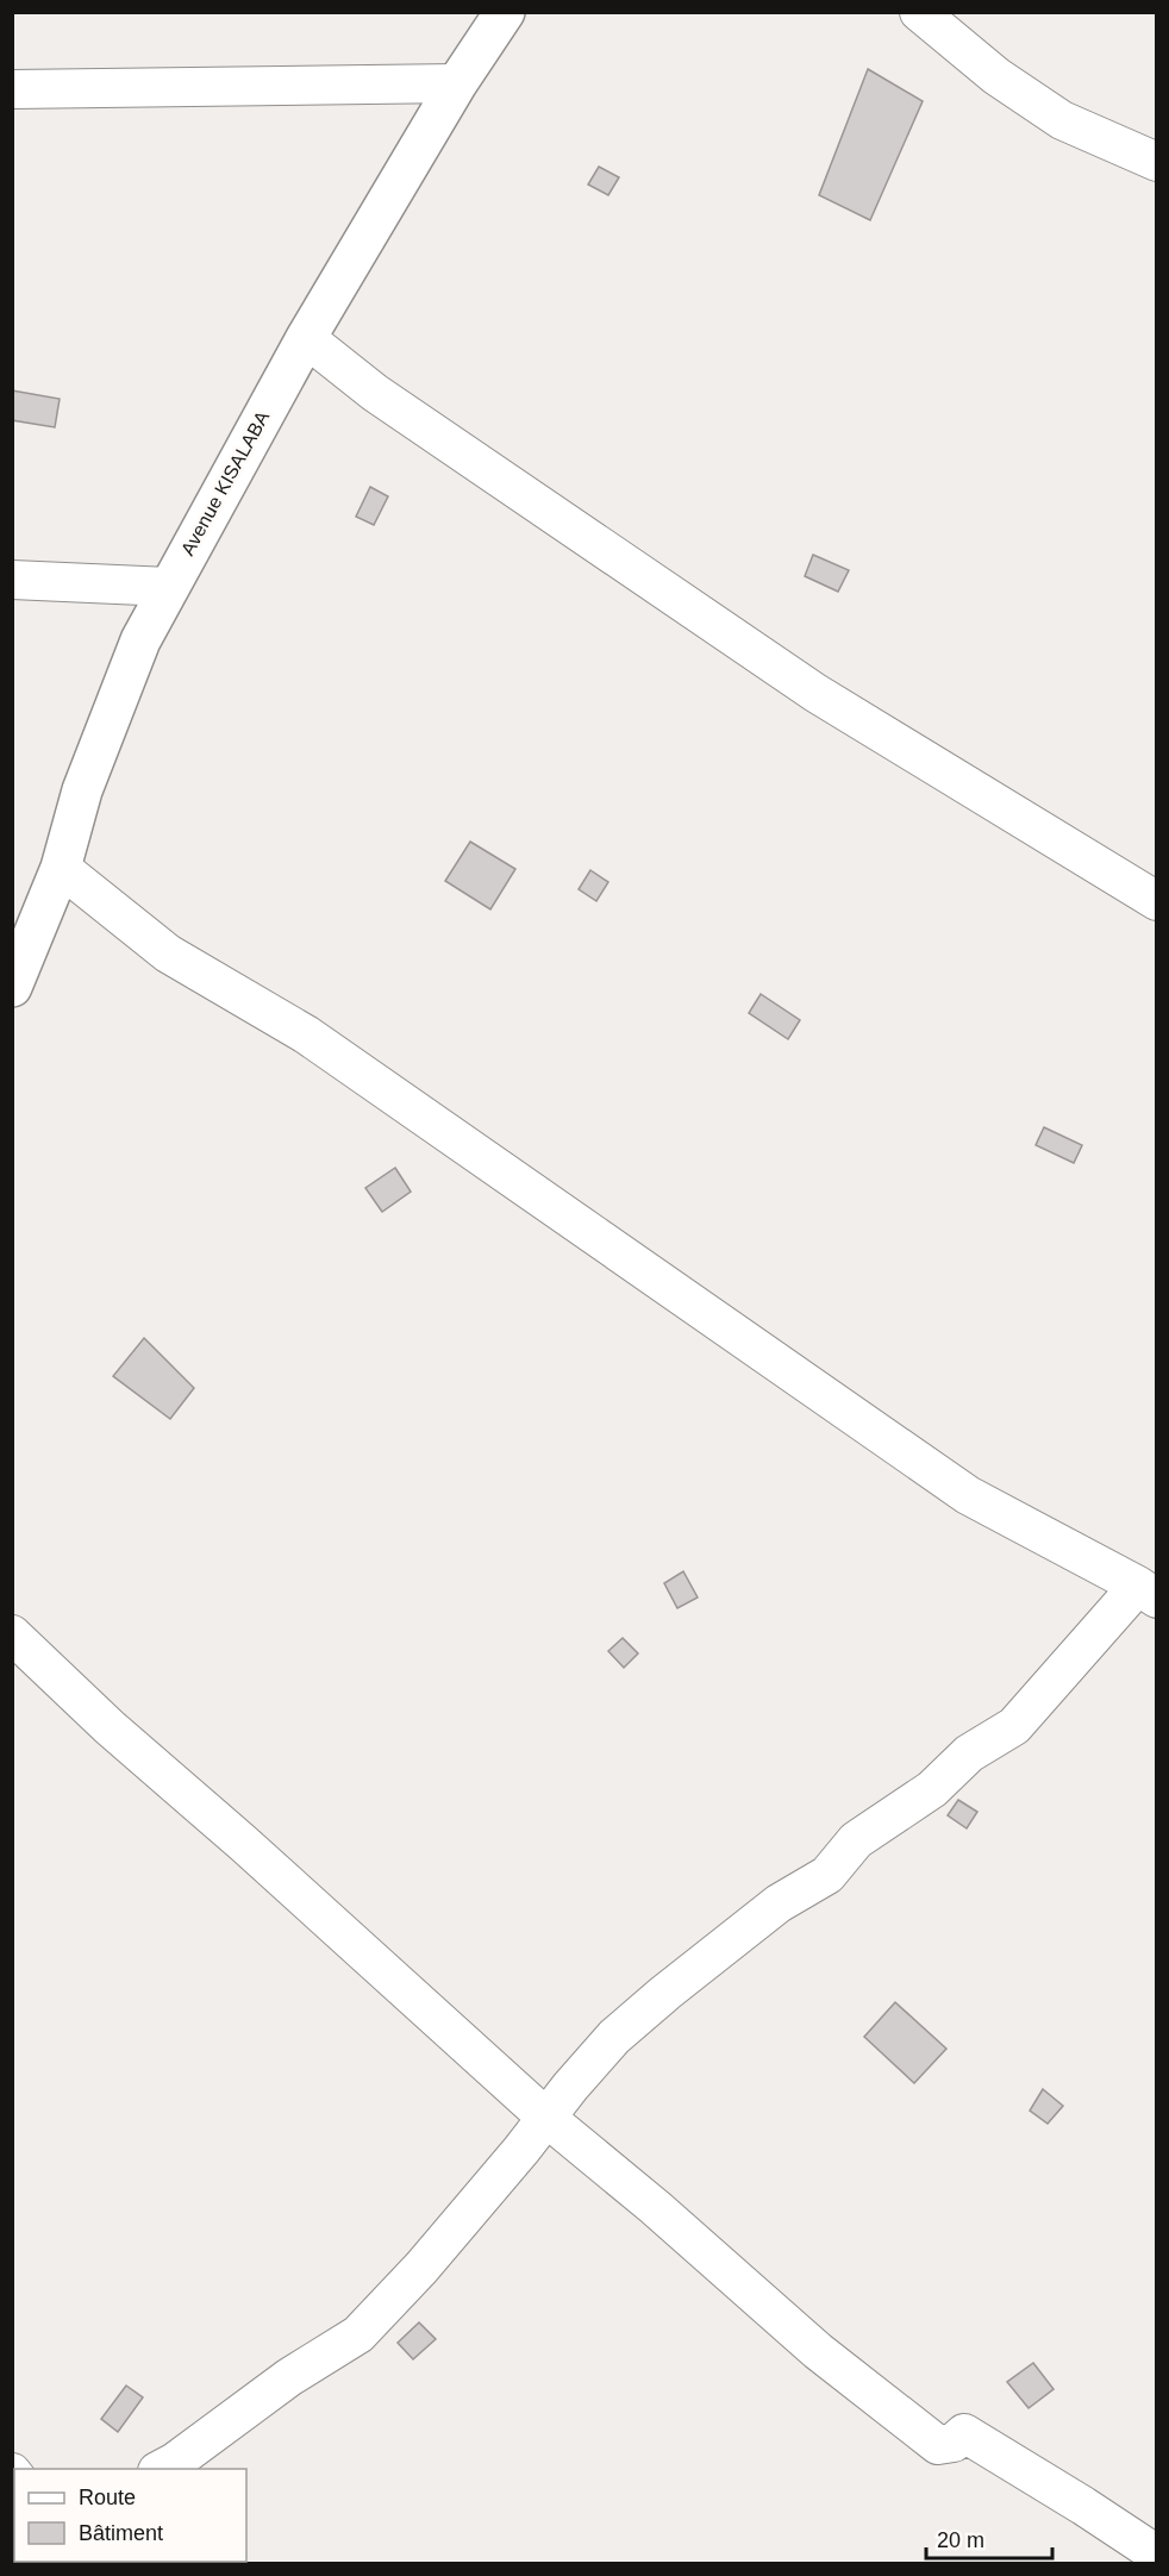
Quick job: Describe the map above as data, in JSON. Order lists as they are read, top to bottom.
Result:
{
  "streets": {
    "street": ["Avenue KISALABA"]
  },
  "legend": ["Route", "Bâtiment"],
  "scale_bar": "20 m"
}
